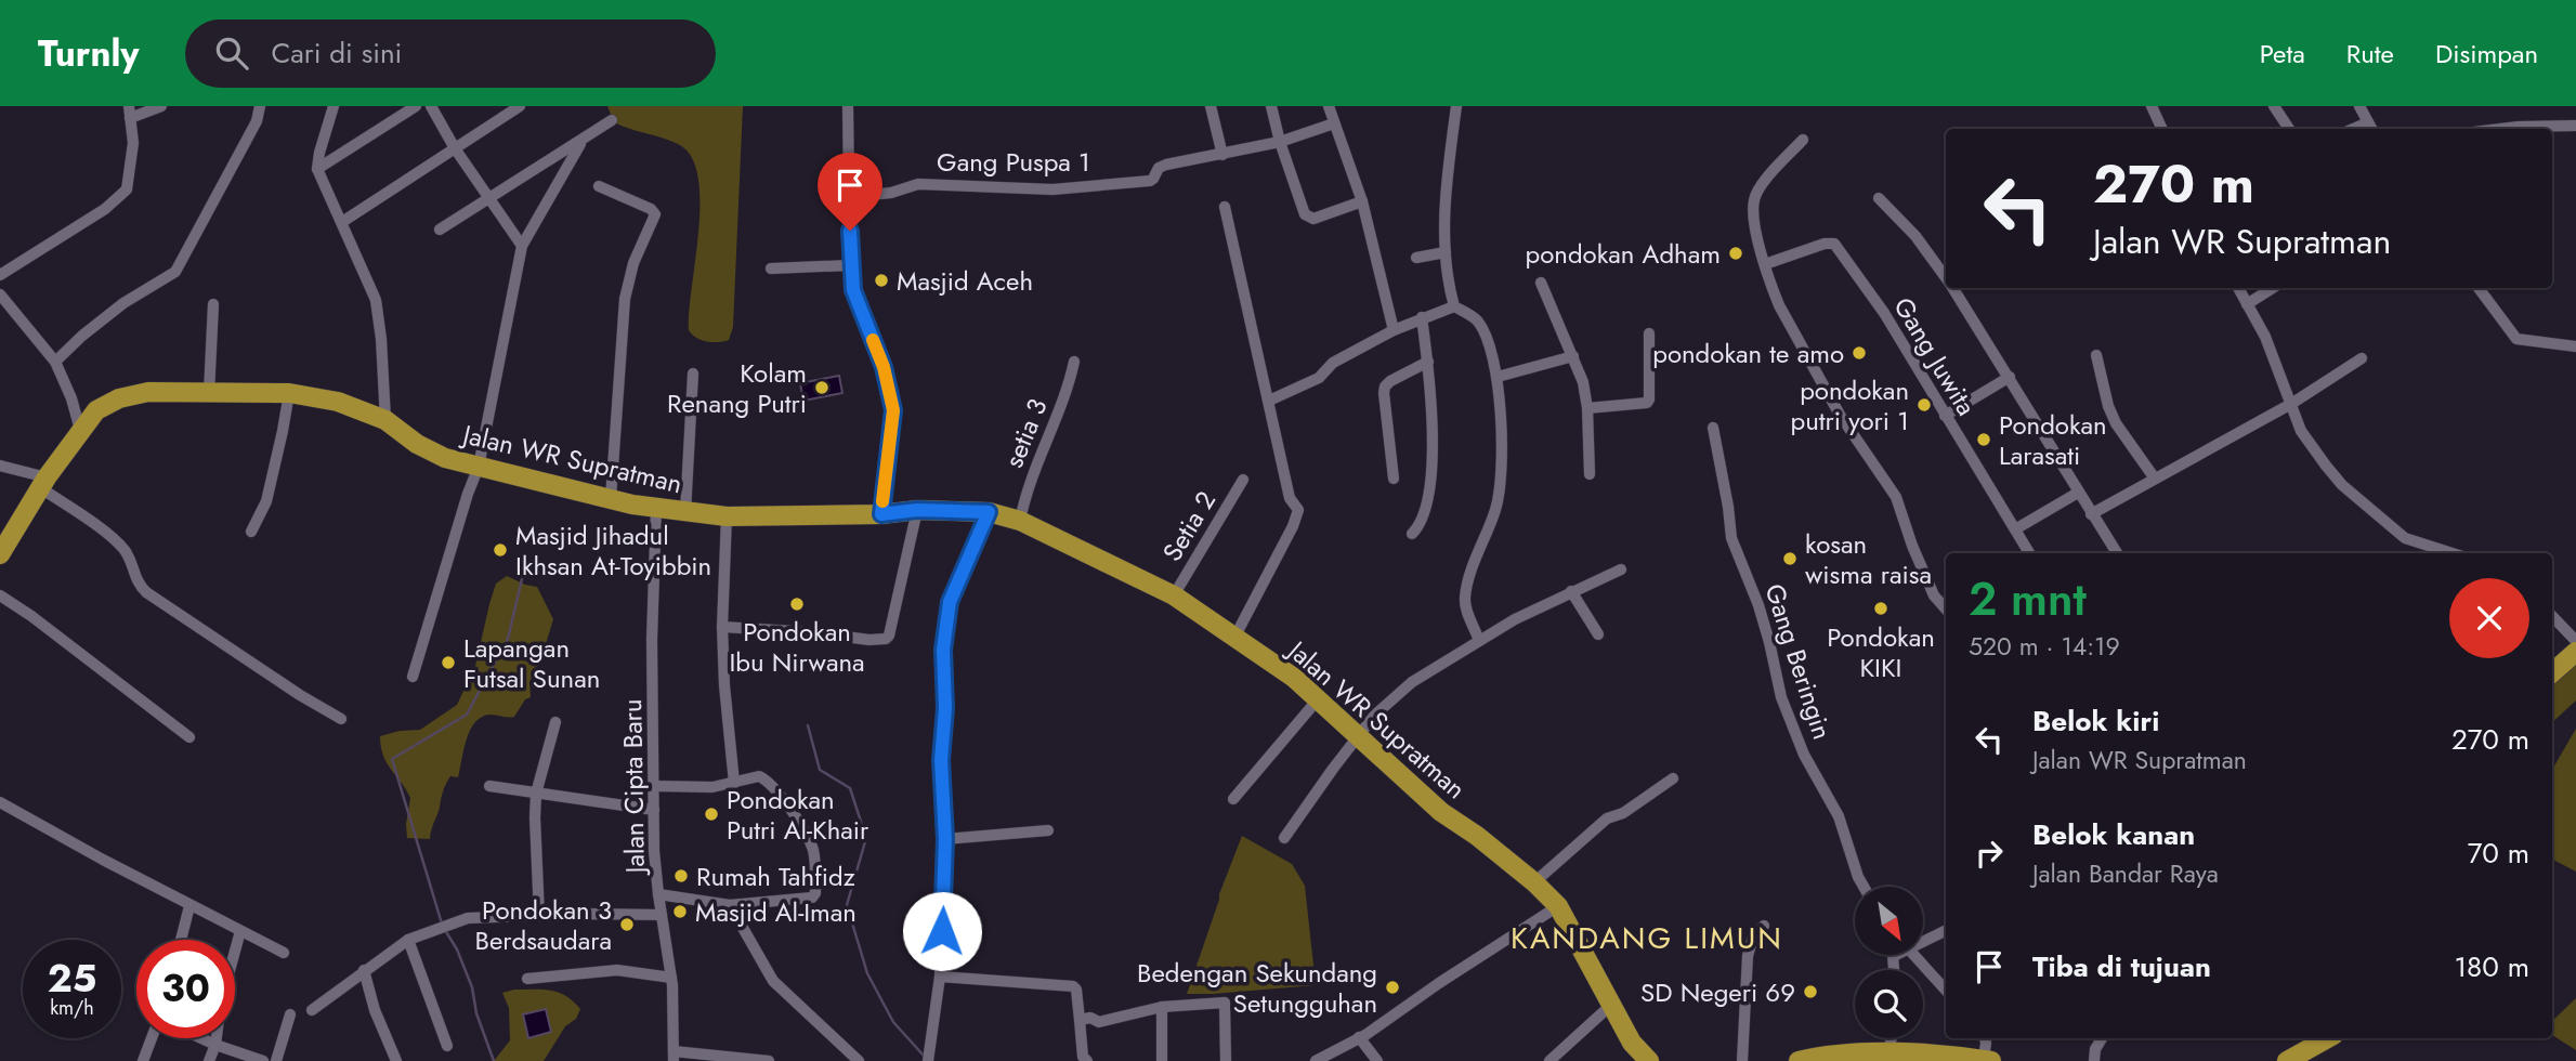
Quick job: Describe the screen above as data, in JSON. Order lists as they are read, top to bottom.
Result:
{
  "streets": {
    "highway": ["Jalan WR Supratman"],
    "street": [
      "Gang Puspa 1",
      "Gang Juwita",
      "setia 3",
      "Setia 2",
      "Gang Beringin",
      "Jalan Cipta Baru"
    ]
  },
  "crossings": [
    ["setia 3", "Jalan WR Supratman"],
    ["Jalan WR Supratman", "Setia 2"],
    ["Jalan WR Supratman", "Jalan Cipta Baru"]
  ],
  "districts": ["KANDANG LIMUN"],
  "places": [
    "pondokan Adham",
    "Masjid Aceh",
    "pondokan te amo",
    "Kolam Renang Putri",
    "pondokan putri yori 1",
    "Pondokan Larasati",
    "Masjid Jihadul Ikhsan At-Toyibbin",
    "kosan wisma raisa",
    "Pondokan Ibu Nirwana",
    "Pondokan KIKI",
    "Lapangan Futsal Sunan",
    "Pondokan Putri Al-Khair",
    "Rumah Tahfidz",
    "Masjid Al-Iman",
    "Pondokan 3 Berdsaudara",
    "Bedengan Sekundang Setungguhan",
    "SD Negeri 69"
  ],
  "north": "bottom right",
  "page": {
    "header": "Turnly",
    "search": "Cari di sini",
    "nav": ["Peta", "Rute", "Disimpan"],
    "turn": ["270 m", "Jalan WR Supratman"],
    "heading": ["2 mnt", "520 m · 14:19"],
    "list": [
      {
        "name": "Belok kiri",
        "note": "Jalan WR Supratman",
        "value": "270 m"
      },
      {
        "name": "Belok kanan",
        "note": "Jalan Bandar Raya",
        "value": "70 m"
      },
      {
        "name": "Tiba di tujuan",
        "value": "180 m"
      }
    ],
    "speed": "25 km/h",
    "limit": "30"
  }
}
